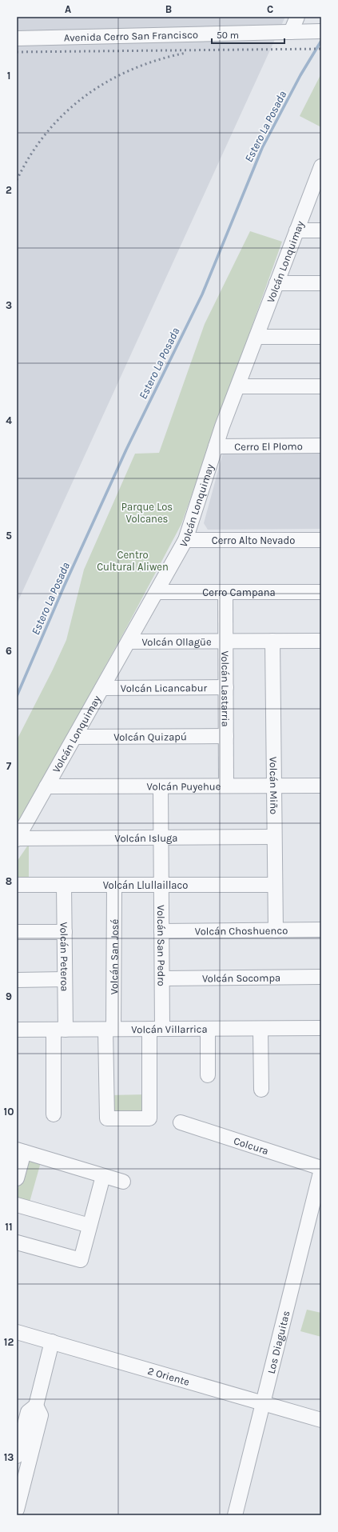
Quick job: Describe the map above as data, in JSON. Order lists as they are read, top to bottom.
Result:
{
  "streets": {
    "street": [
      "Avenida Cerro San Francisco",
      "Volcán Lonquimay",
      "Cerro El Plomo",
      "Cerro Alto Nevado",
      "Cerro Campana",
      "Volcán Ollagüe",
      "Volcán Licancabur",
      "Volcán Lastarria",
      "Volcán Quizapú",
      "Volcán Miño",
      "Volcán Puyehue",
      "Volcán Isluga",
      "Volcán Llullaillaco",
      "Volcán Choshuenco",
      "Volcán San Pedro",
      "Volcán Peteroa",
      "Volcán San José",
      "Volcán Socompa",
      "Volcán Villarrica",
      "Colcura",
      "Los Diaguitas",
      "2 Oriente"
    ]
  },
  "crossings": [
    ["Volcán Lonquimay", "Cerro El Plomo"],
    ["Volcán Lonquimay", "Cerro Alto Nevado"],
    ["Volcán Lonquimay", "Cerro Campana"],
    ["Volcán Lonquimay", "Volcán Ollagüe"],
    ["Volcán Lonquimay", "Volcán Licancabur"],
    ["Volcán Lonquimay", "Volcán Quizapú"],
    ["Volcán Lonquimay", "Volcán Puyehue"],
    ["Volcán Lonquimay", "Volcán Isluga"],
    ["Cerro Campana", "Volcán Lastarria"],
    ["Volcán Ollagüe", "Volcán Lastarria"],
    ["Volcán Ollagüe", "Volcán Miño"],
    ["Volcán Licancabur", "Volcán Lastarria"],
    ["Volcán Lastarria", "Volcán Quizapú"],
    ["Volcán Lastarria", "Volcán Puyehue"],
    ["Volcán Miño", "Volcán Puyehue"],
    ["Volcán Miño", "Volcán Isluga"],
    ["Volcán Miño", "Volcán Llullaillaco"],
    ["Volcán Miño", "Volcán Choshuenco"],
    ["Volcán Puyehue", "Volcán San Pedro"],
    ["Volcán Isluga", "Volcán San Pedro"],
    ["Volcán Llullaillaco", "Volcán San Pedro"],
    ["Volcán Llullaillaco", "Volcán Peteroa"],
    ["Volcán Llullaillaco", "Volcán San José"],
    ["Volcán Choshuenco", "Volcán San Pedro"],
    ["Volcán San Pedro", "Volcán San José"],
    ["Volcán San Pedro", "Volcán Socompa"],
    ["Volcán San Pedro", "Volcán Villarrica"],
    ["Volcán Peteroa", "Volcán Villarrica"],
    ["Volcán San José", "Volcán Villarrica"],
    ["Colcura", "Los Diaguitas"],
    ["Los Diaguitas", "2 Oriente"]
  ],
  "water": ["Estero La Posada"],
  "parks": ["Parque Los Volcanes", "Centro Cultural Aliwen"],
  "scale_bar": "50 m",
  "grid": {
    "columns": ["A", "B", "C"],
    "rows": [
      "1",
      "2",
      "3",
      "4",
      "5",
      "6",
      "7",
      "8",
      "9",
      "10",
      "11",
      "12",
      "13"
    ]
  }
}
